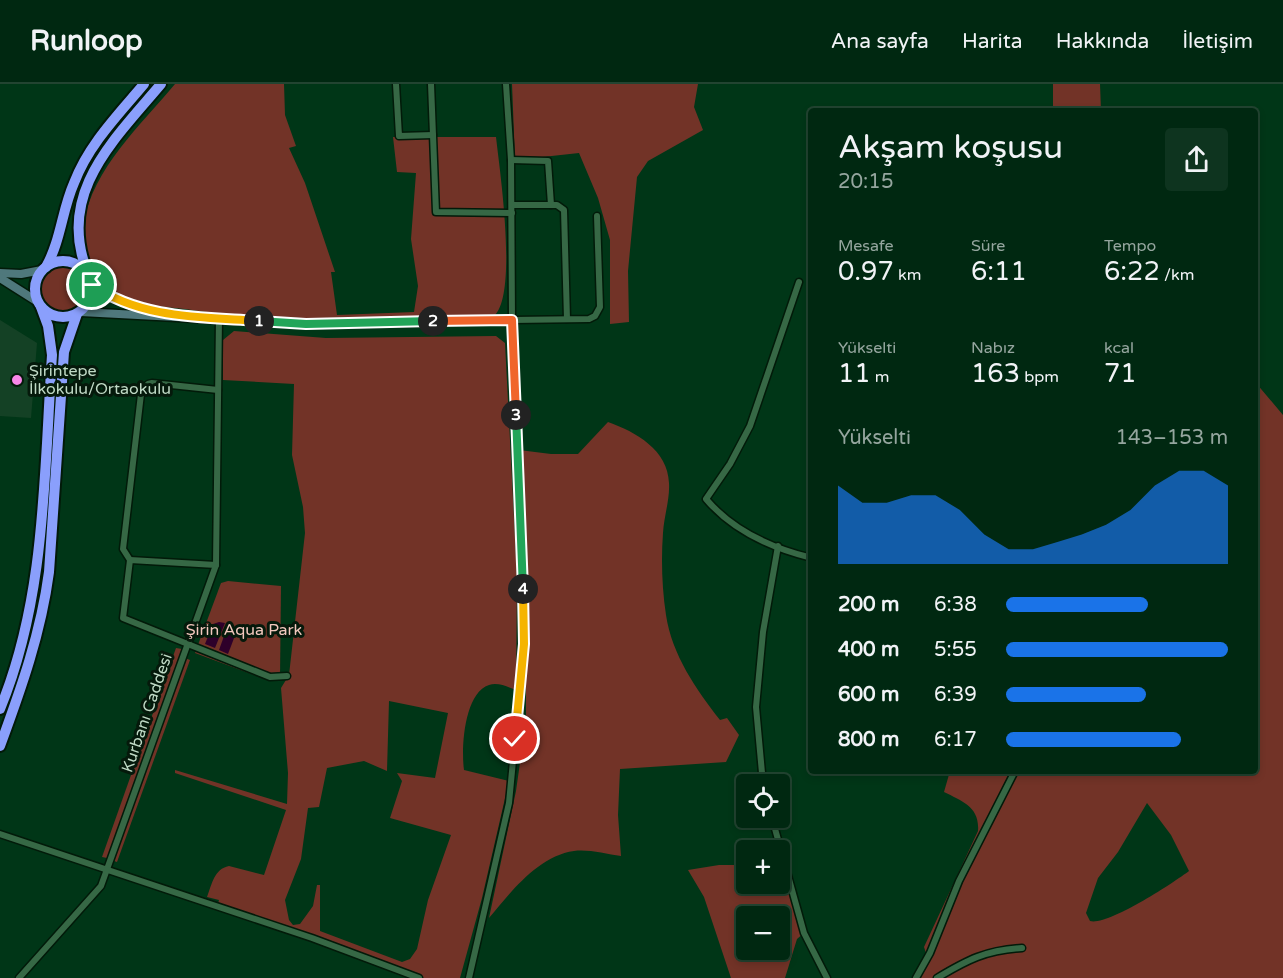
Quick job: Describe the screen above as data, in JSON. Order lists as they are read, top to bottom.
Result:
{
  "streets": {
    "street": ["Kurbanı Caddesi"]
  },
  "parks": ["Şirin Aqua Park"],
  "places": ["Şirintepe İlkokulu/Ortaokulu"],
  "page": {
    "header": "Runloop",
    "nav": [
      "Ana sayfa",
      "Harita",
      "Hakkında",
      "İletişim"
    ],
    "heading": ["Akşam koşusu", "20:15"],
    "stats": [
      ["Mesafe", "0.97 km"],
      ["Süre", "6:11"],
      ["Tempo", "6:22 /km"],
      ["Yükselti", "11 m"],
      ["Nabız", "163 bpm"],
      ["kcal", "71"]
    ],
    "pins": [
      "1",
      "2",
      "3",
      "4"
    ],
    "chart": ["Yükselti", "143–153 m"],
    "list": [
      {
        "name": "200 m",
        "note": "6:38"
      },
      {
        "name": "400 m",
        "note": "5:55"
      },
      {
        "name": "600 m",
        "note": "6:39"
      },
      {
        "name": "800 m",
        "note": "6:17"
      }
    ],
    "map_buttons": ["+", "−"]
  }
}
